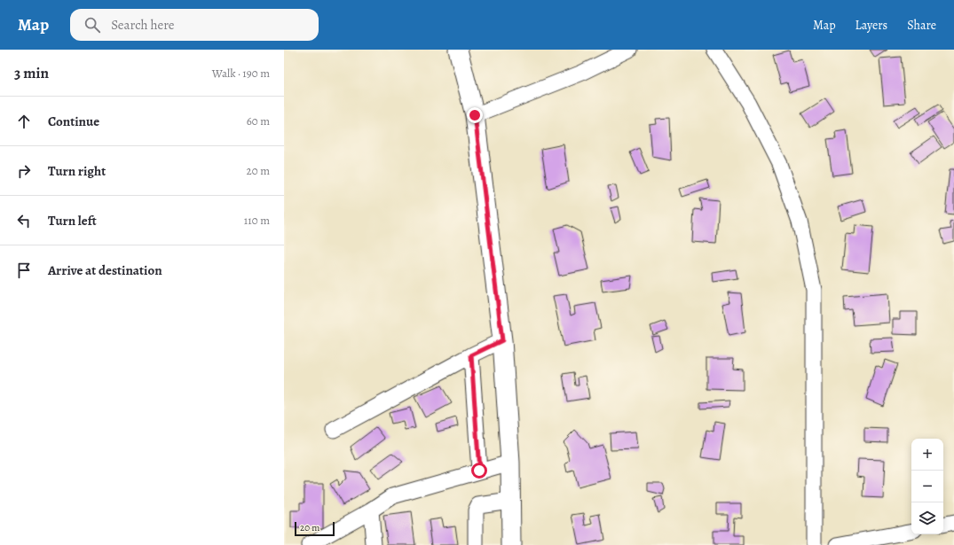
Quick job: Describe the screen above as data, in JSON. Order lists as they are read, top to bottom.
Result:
{
  "scale_bar": "20 m",
  "page": {
    "header": "Map",
    "search": "Search here",
    "nav": ["Map", "Layers", "Share"],
    "heading": ["3 min", "Walk · 190 m"],
    "list": [
      ["Continue", "60 m"],
      ["Turn right", "20 m"],
      ["Turn left", "110 m"],
      "Arrive at destination"
    ],
    "map_buttons": ["+", "−"],
    "scale": "20 m"
  }
}
